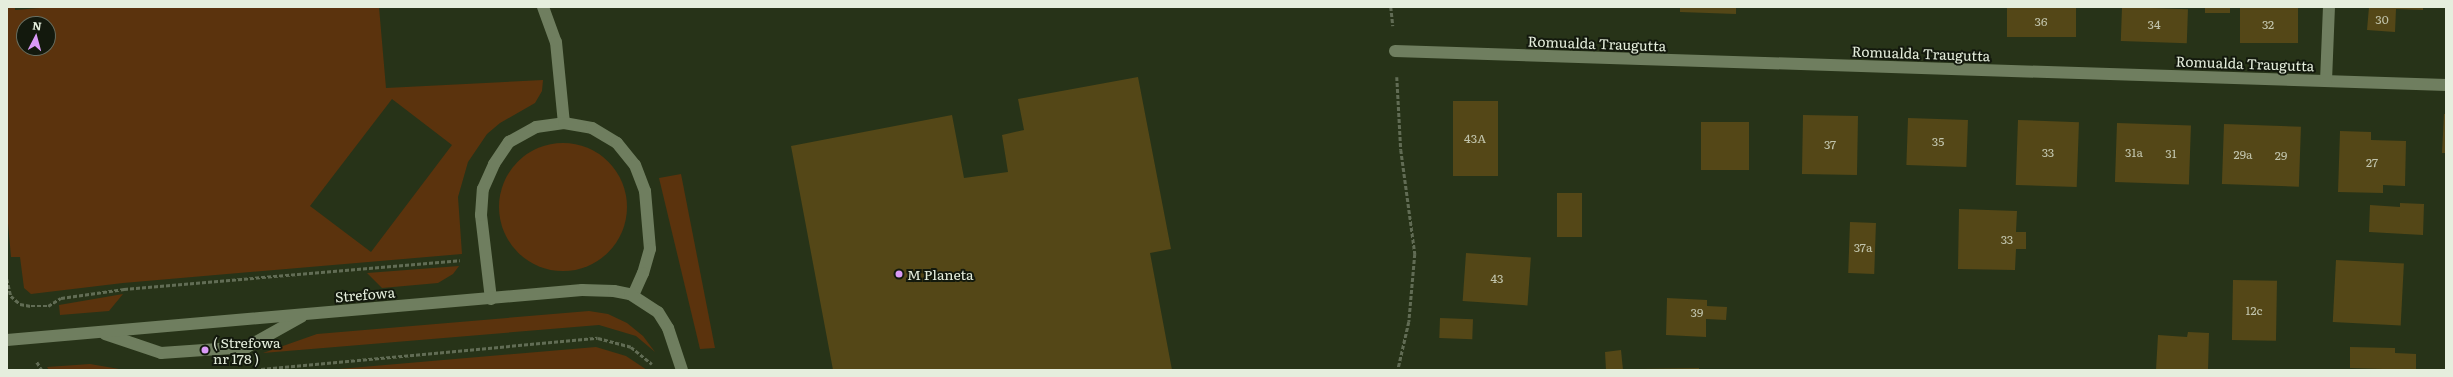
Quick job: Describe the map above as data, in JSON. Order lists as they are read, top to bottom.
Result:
{
  "streets": {
    "street": ["Romualda Traugutta", "Strefowa"]
  },
  "places": ["M Planeta", "( Strefowa nr 178 )"],
  "house_numbers": [
    "30",
    "36",
    "34",
    "32",
    "43A",
    "35",
    "37",
    "33",
    "31a",
    "31",
    "29a",
    "29",
    "27",
    "33",
    "37a",
    "43",
    "12c",
    "39"
  ],
  "north": "top"
}
